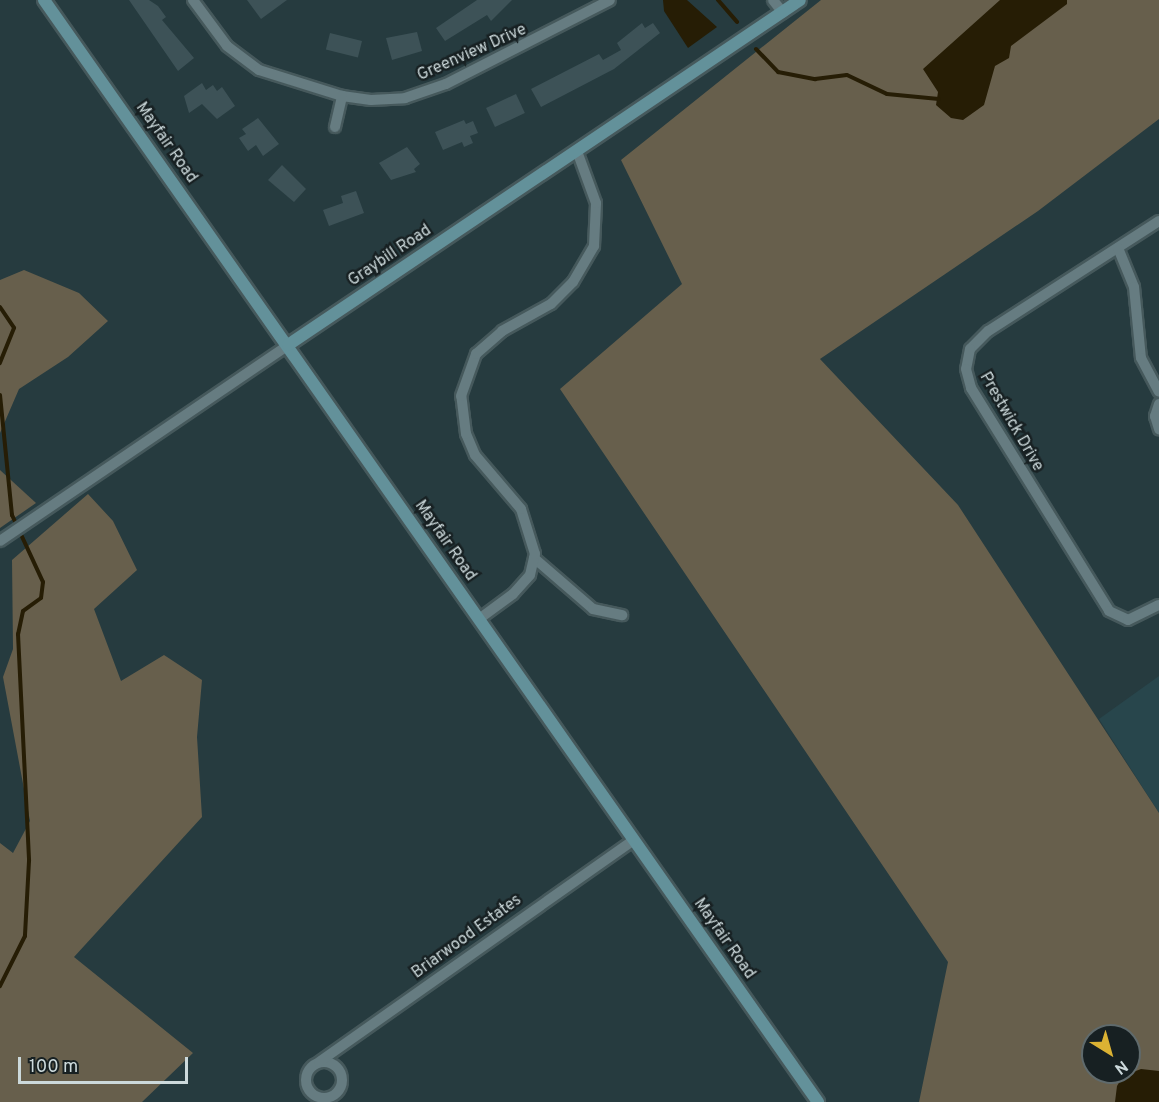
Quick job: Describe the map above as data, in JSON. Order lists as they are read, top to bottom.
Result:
{
  "streets": {
    "street": [
      "Greenview Drive",
      "Mayfair Road",
      "Graybill Road",
      "Prestwick Drive",
      "Briarwood Estates"
    ]
  },
  "crossings": [
    ["Mayfair Road", "Graybill Road"],
    ["Mayfair Road", "Briarwood Estates"]
  ],
  "scale_bar": "100 m",
  "north": "bottom right"
}
